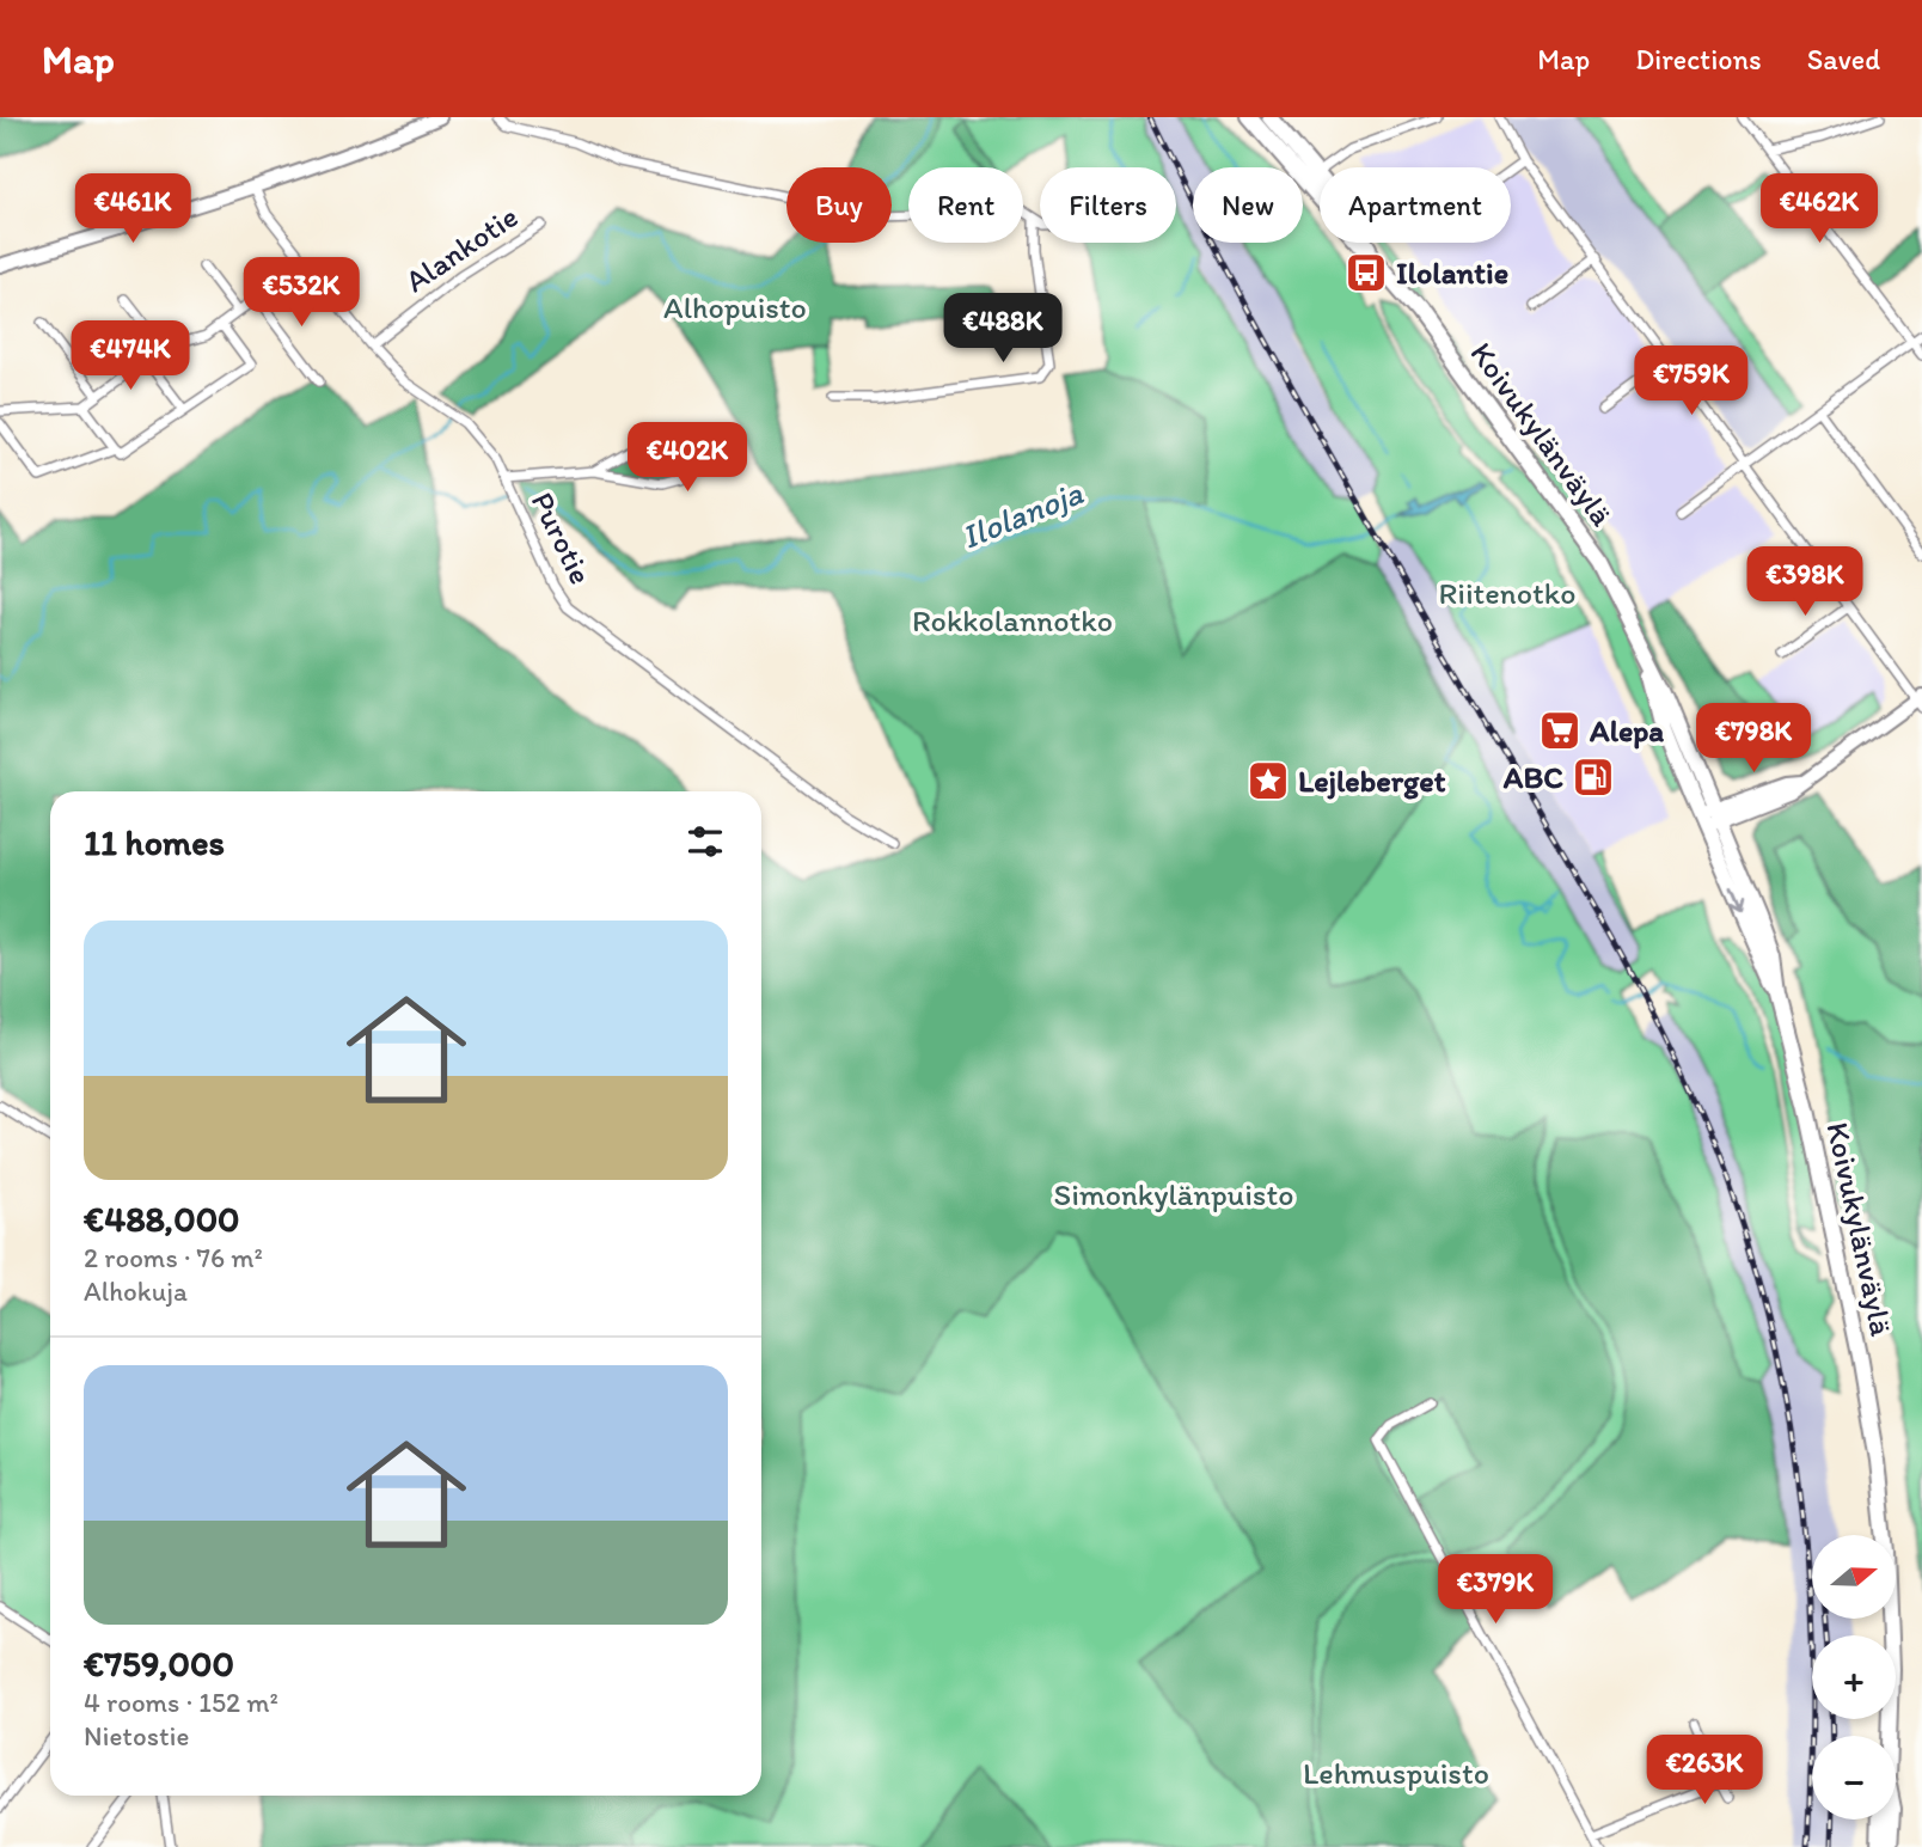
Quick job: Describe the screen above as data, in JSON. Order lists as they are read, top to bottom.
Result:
{
  "streets": {
    "main road": ["Koivukylänväylä"],
    "street": ["Alankotie", "Purotie"]
  },
  "crossings": [
    ["Alankotie", "Purotie"]
  ],
  "water": ["Ilolanoja"],
  "parks": [
    "Alhopuisto",
    "Riitenotko",
    "Rokkolannotko",
    "Simonkylänpuisto",
    "Lehmuspuisto"
  ],
  "places": {
    "bus stop": ["Ilolantie"],
    "supermarket": ["Alepa"],
    "fuel station": ["ABC"],
    "place": ["Lejleberget"]
  },
  "north": "right",
  "page": {
    "header": "Map",
    "nav": ["Map", "Directions", "Saved"],
    "chip": [
      "Buy",
      "Rent",
      "Filters",
      "New",
      "Apartment"
    ],
    "price": [
      "€461K",
      "€462K",
      "€532K",
      "€488K",
      "€474K",
      "€759K",
      "€402K",
      "€398K",
      "€798K",
      "€379K",
      "€263K"
    ],
    "heading": "11 homes",
    "list": [
      {
        "name": "€488,000",
        "note": "2 rooms · 76 m² · Alhokuja"
      },
      {
        "name": "€759,000",
        "note": "4 rooms · 152 m² · Nietostie"
      }
    ],
    "map_buttons": ["+", "−"]
  }
}
